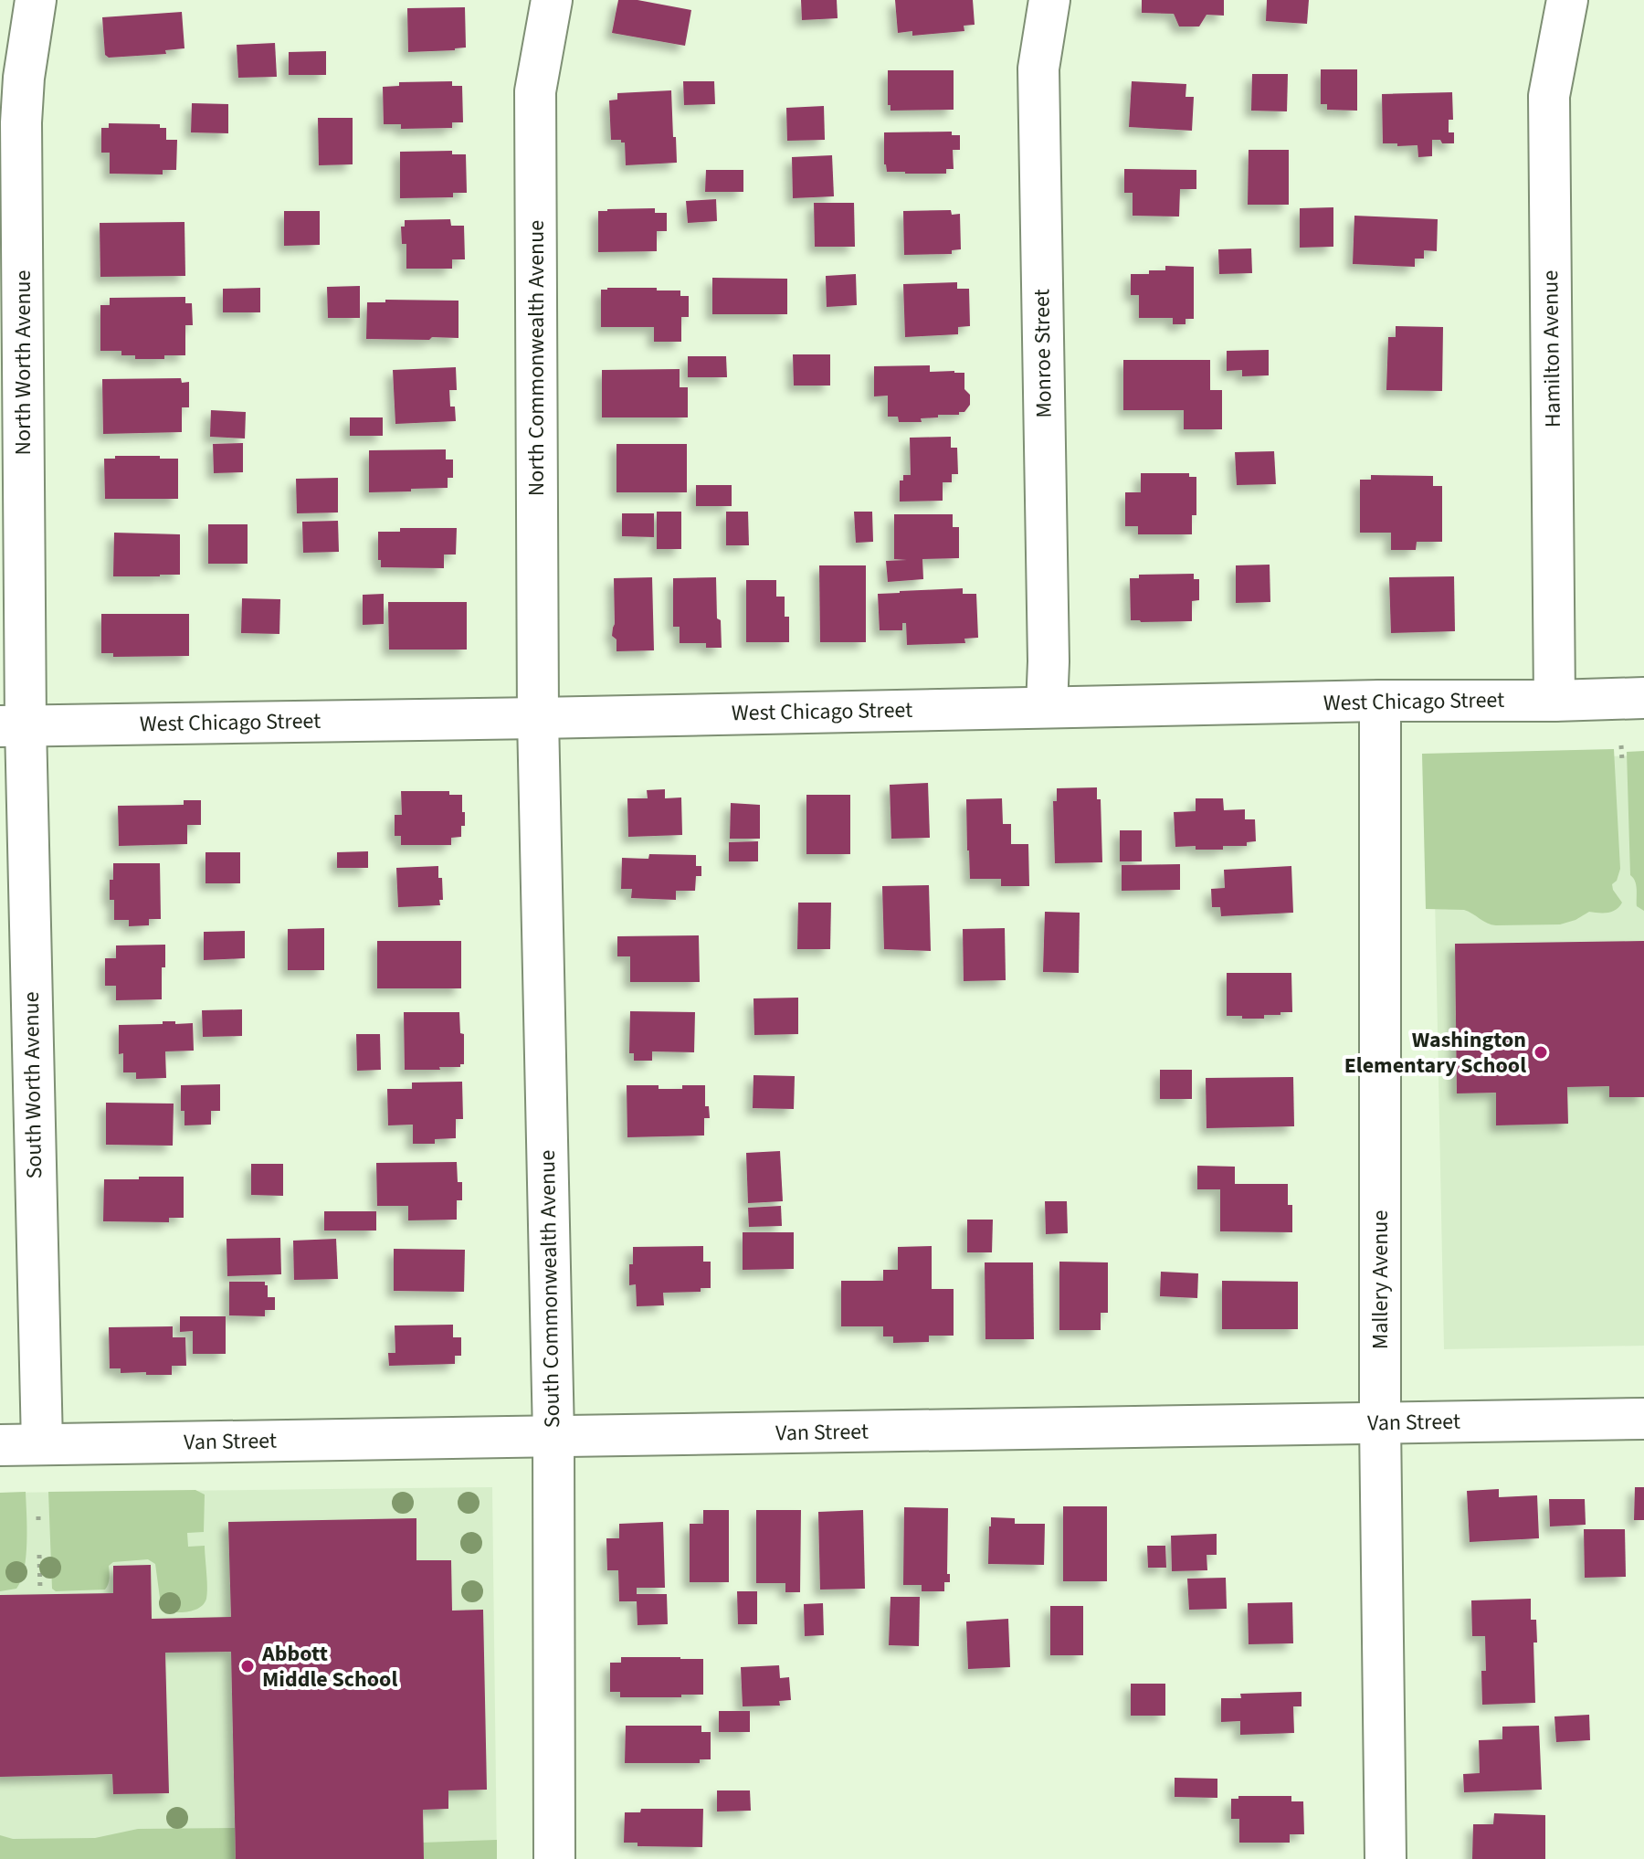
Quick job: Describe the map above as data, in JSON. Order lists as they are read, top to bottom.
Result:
{
  "streets": {
    "street": [
      "Hamilton Avenue",
      "Monroe Street",
      "North Commonwealth Avenue",
      "North Worth Avenue",
      "West Chicago Street",
      "South Worth Avenue",
      "Mallery Avenue",
      "South Commonwealth Avenue",
      "Van Street"
    ]
  },
  "crossings": [
    ["Hamilton Avenue", "West Chicago Street"],
    ["Monroe Street", "West Chicago Street"],
    ["North Commonwealth Avenue", "West Chicago Street"],
    ["North Commonwealth Avenue", "South Commonwealth Avenue"],
    ["North Worth Avenue", "West Chicago Street"],
    ["North Worth Avenue", "South Worth Avenue"],
    ["West Chicago Street", "South Worth Avenue"],
    ["West Chicago Street", "Mallery Avenue"],
    ["West Chicago Street", "South Commonwealth Avenue"],
    ["South Worth Avenue", "Van Street"],
    ["Mallery Avenue", "Van Street"],
    ["South Commonwealth Avenue", "Van Street"]
  ],
  "places": ["Washington Elementary School", "Abbott Middle School"]
}
